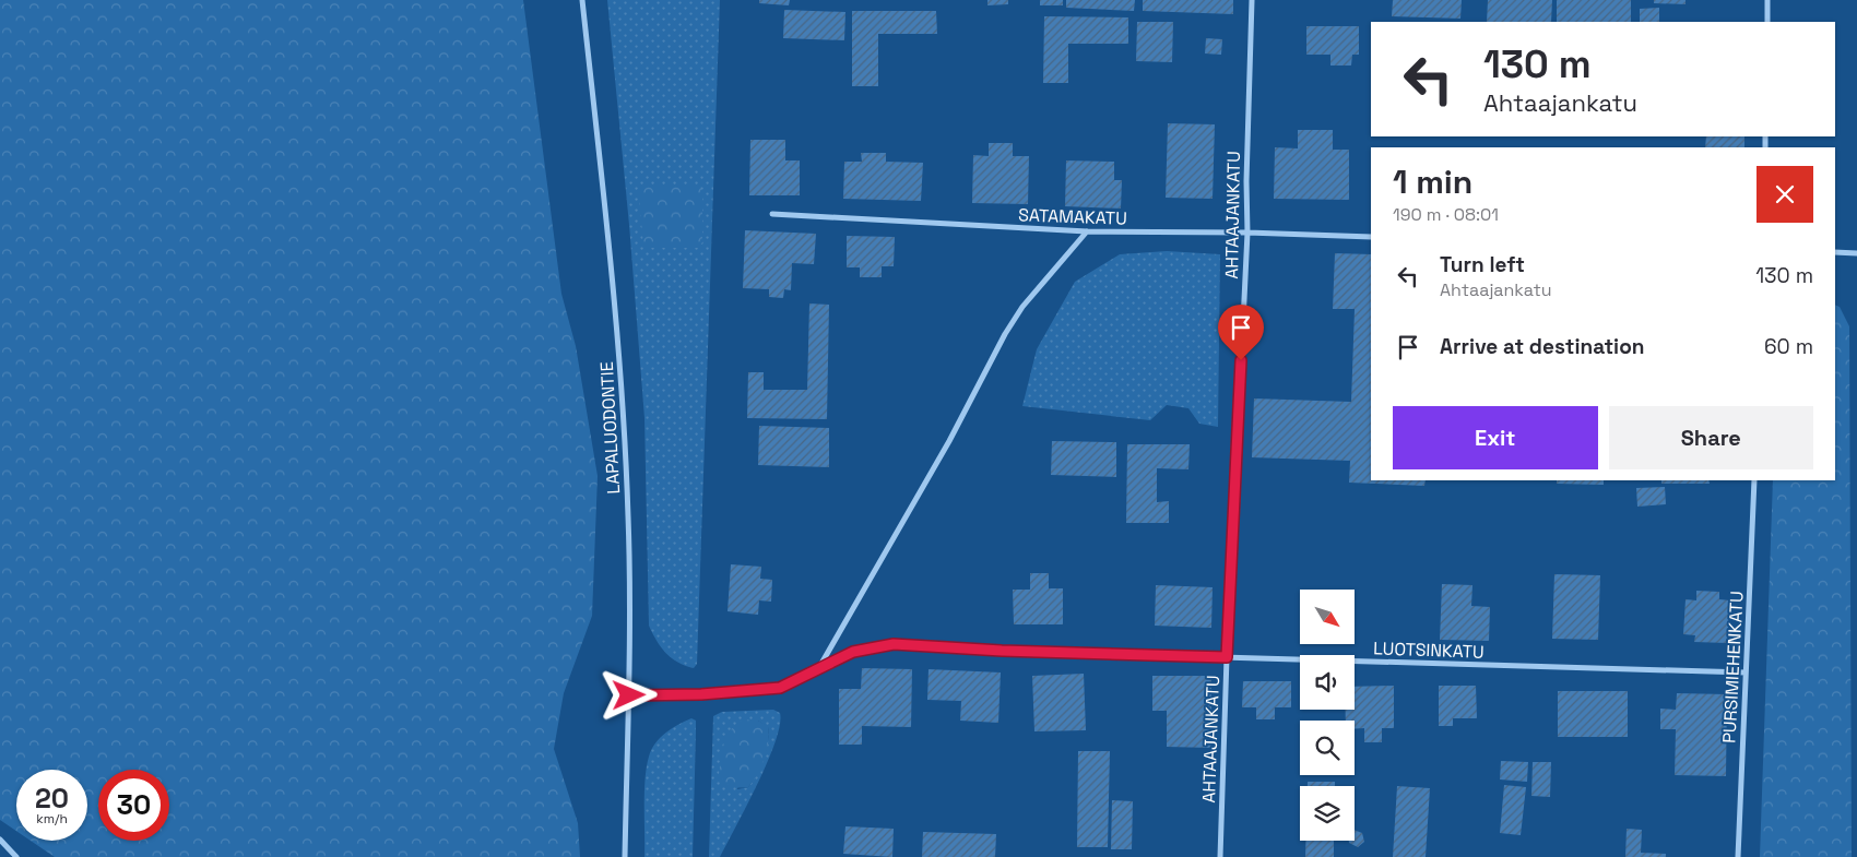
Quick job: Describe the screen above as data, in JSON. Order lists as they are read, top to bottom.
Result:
{
  "streets": {
    "street": [
      "AHTAAJANKATU",
      "SATAMAKATU",
      "LAPALUODONTIE",
      "LUOTSINKATU",
      "PURSIMIEHENKATU"
    ]
  },
  "crossings": [
    ["AHTAAJANKATU", "SATAMAKATU"],
    ["AHTAAJANKATU", "LUOTSINKATU"],
    ["LAPALUODONTIE", "LUOTSINKATU"],
    ["LUOTSINKATU", "PURSIMIEHENKATU"]
  ],
  "north": "bottom right",
  "page": {
    "turn": ["130 m", "Ahtaajankatu"],
    "heading": ["1 min", "190 m · 08:01"],
    "list": [
      {
        "name": "Turn left",
        "note": "Ahtaajankatu",
        "value": "130 m"
      },
      {
        "name": "Arrive at destination",
        "value": "60 m"
      }
    ],
    "buttons": ["Exit", "Share"],
    "speed": "20 km/h",
    "limit": "30"
  }
}
